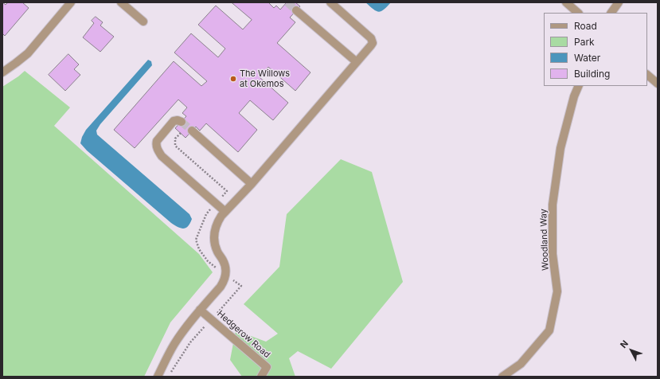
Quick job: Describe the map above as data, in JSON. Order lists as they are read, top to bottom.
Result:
{
  "streets": {
    "street": ["Woodland Way", "Hedgerow Road"]
  },
  "places": ["The Willows at Okemos"],
  "legend": [
    "Road",
    "Park",
    "Water",
    "Building"
  ],
  "north": "top left"
}
